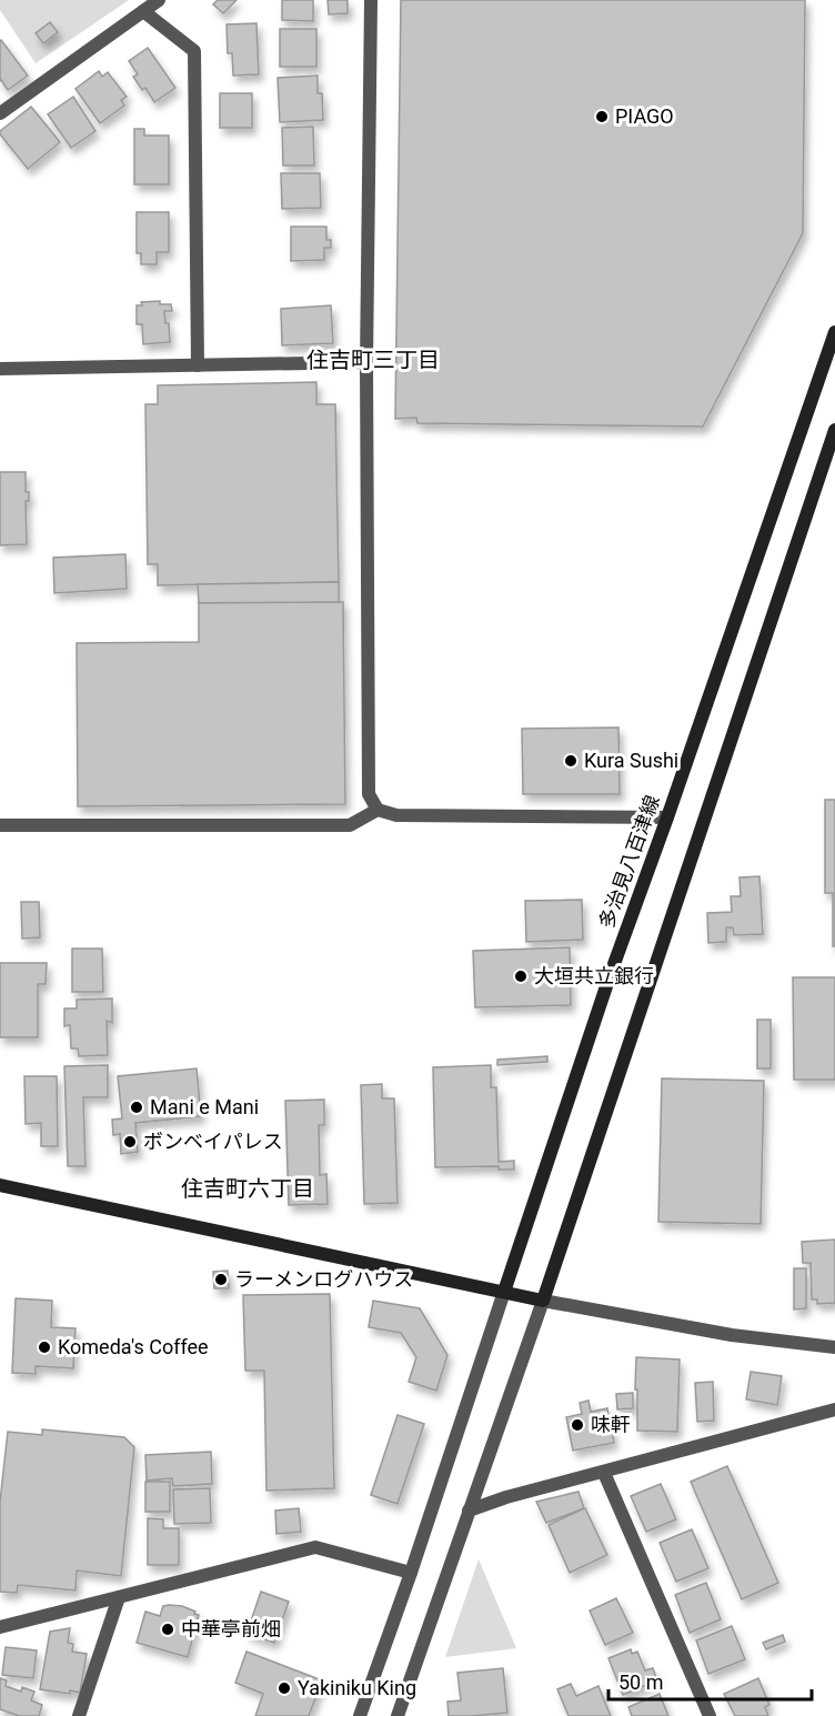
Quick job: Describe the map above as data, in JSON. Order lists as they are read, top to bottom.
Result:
{
  "streets": {
    "main road": ["多治見八百津線"]
  },
  "districts": ["住吉町三丁目", "住吉町六丁目"],
  "places": [
    "PIAGO",
    "Kura Sushi",
    "大垣共立銀行",
    "Mani e Mani",
    "ボンベイパレス",
    "ラーメンログハウス",
    "Komeda's Coffee",
    "味軒",
    "中華亭前畑",
    "Yakiniku King"
  ],
  "scale_bar": "50 m"
}
